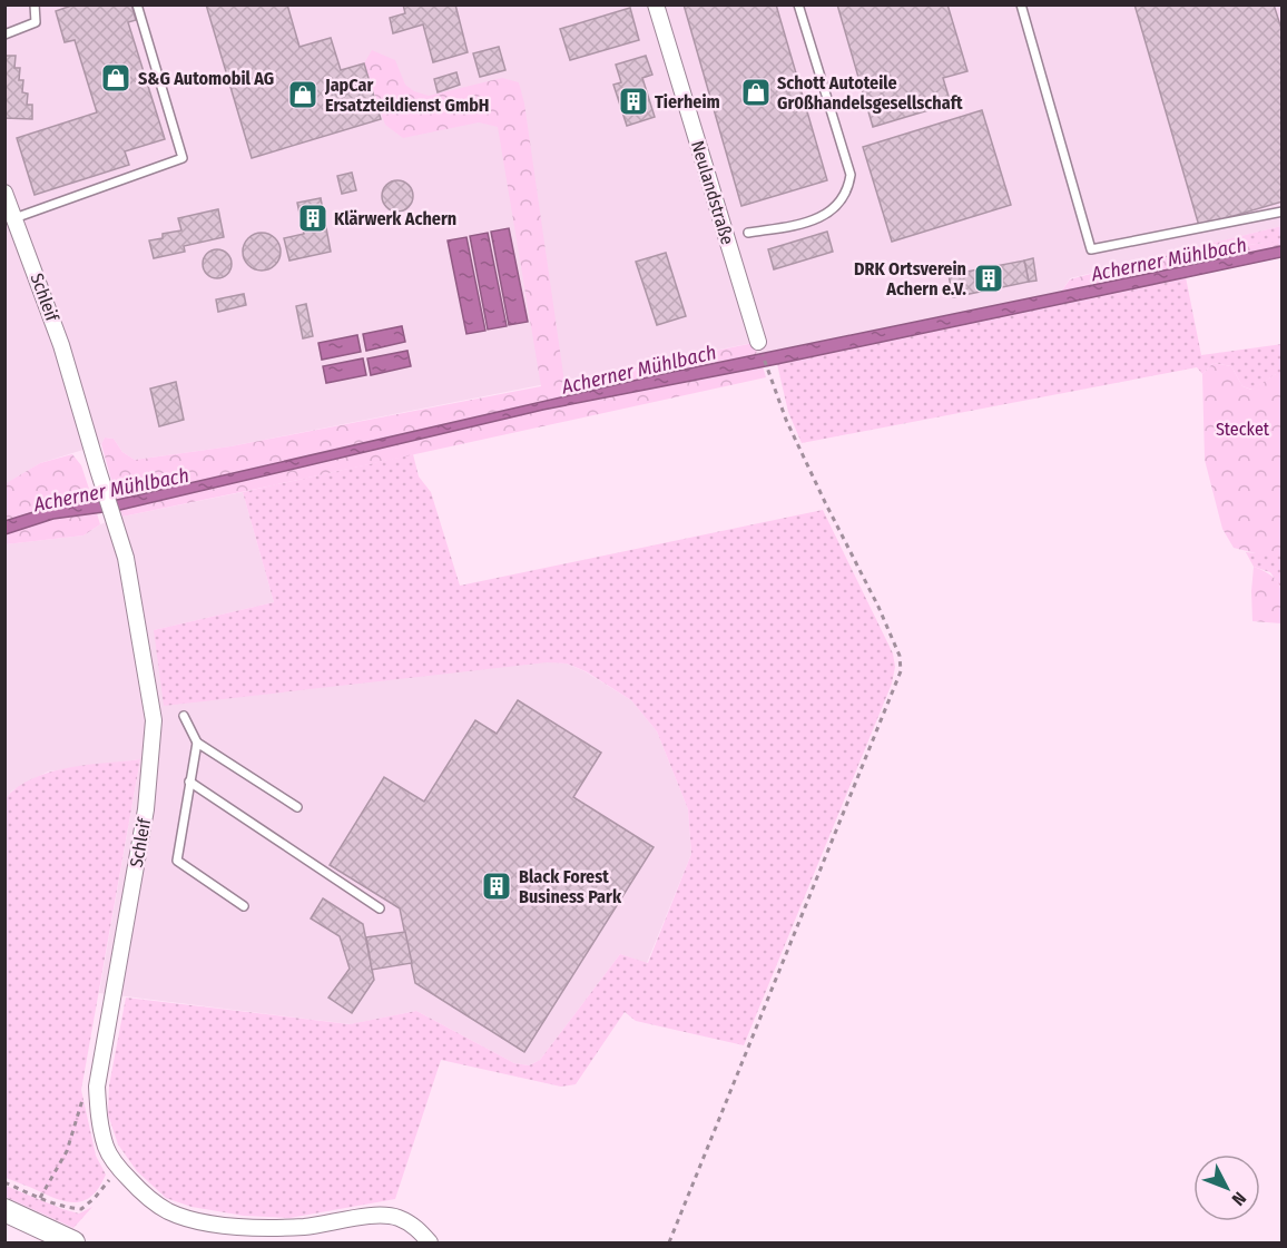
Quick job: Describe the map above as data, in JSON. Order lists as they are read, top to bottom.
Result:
{
  "streets": {
    "street": ["Neulandstraße", "Schleif"]
  },
  "water": ["Acherner Mühlbach"],
  "parks": ["Stecket"],
  "places": {
    "shop": ["S&G Automobil AG", "Schott Autoteile Gr0ßhandelsgesellschaft", "JapCar Ersatzteildienst GmbH"],
    "building": [
      "Tierheim",
      "Klärwerk Achern",
      "DRK Ortsverein Achern e.V.",
      "Black Forest Business Park"
    ]
  },
  "north": "bottom right"
}
